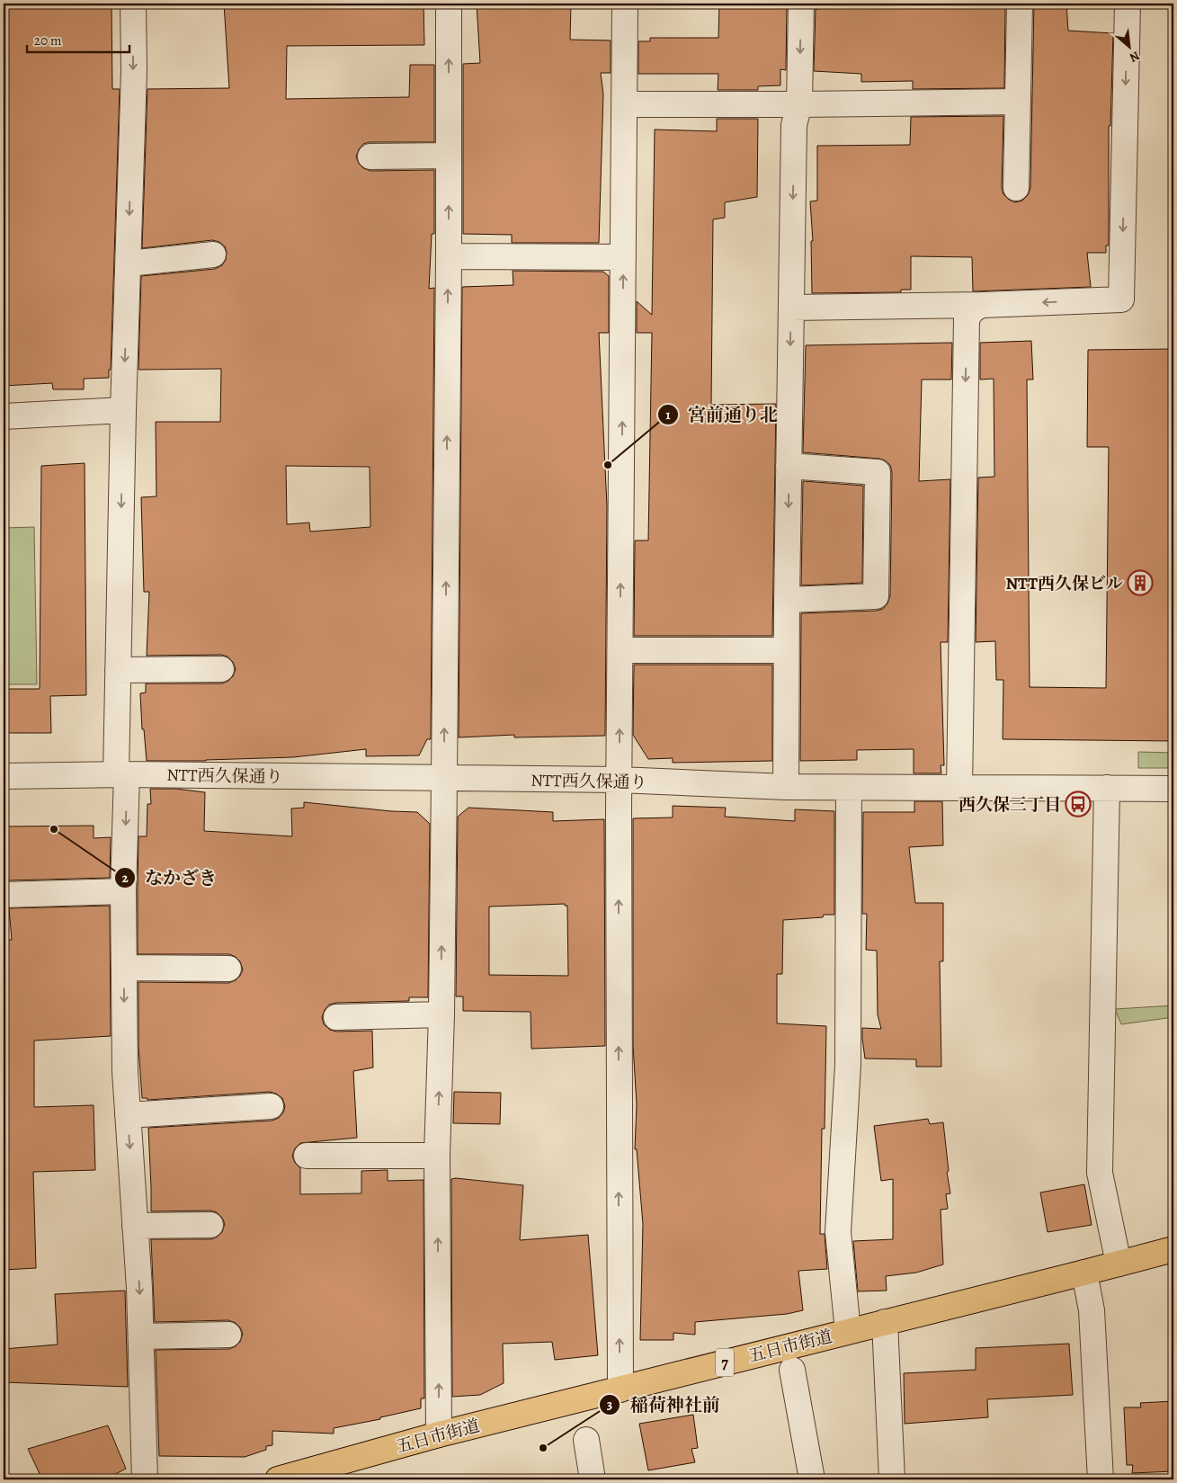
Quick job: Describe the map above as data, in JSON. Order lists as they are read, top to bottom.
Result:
{
  "streets": {
    "main road": ["五日市街道", "7"],
    "street": ["NTT西久保通り"]
  },
  "places": {
    "other": ["宮前通り北", "なかざき", "稲荷神社前"],
    "building": ["NTT西久保ビル"],
    "bus stop": ["西久保三丁目"]
  },
  "scale_bar": "20 m",
  "north": "bottom right"
}
